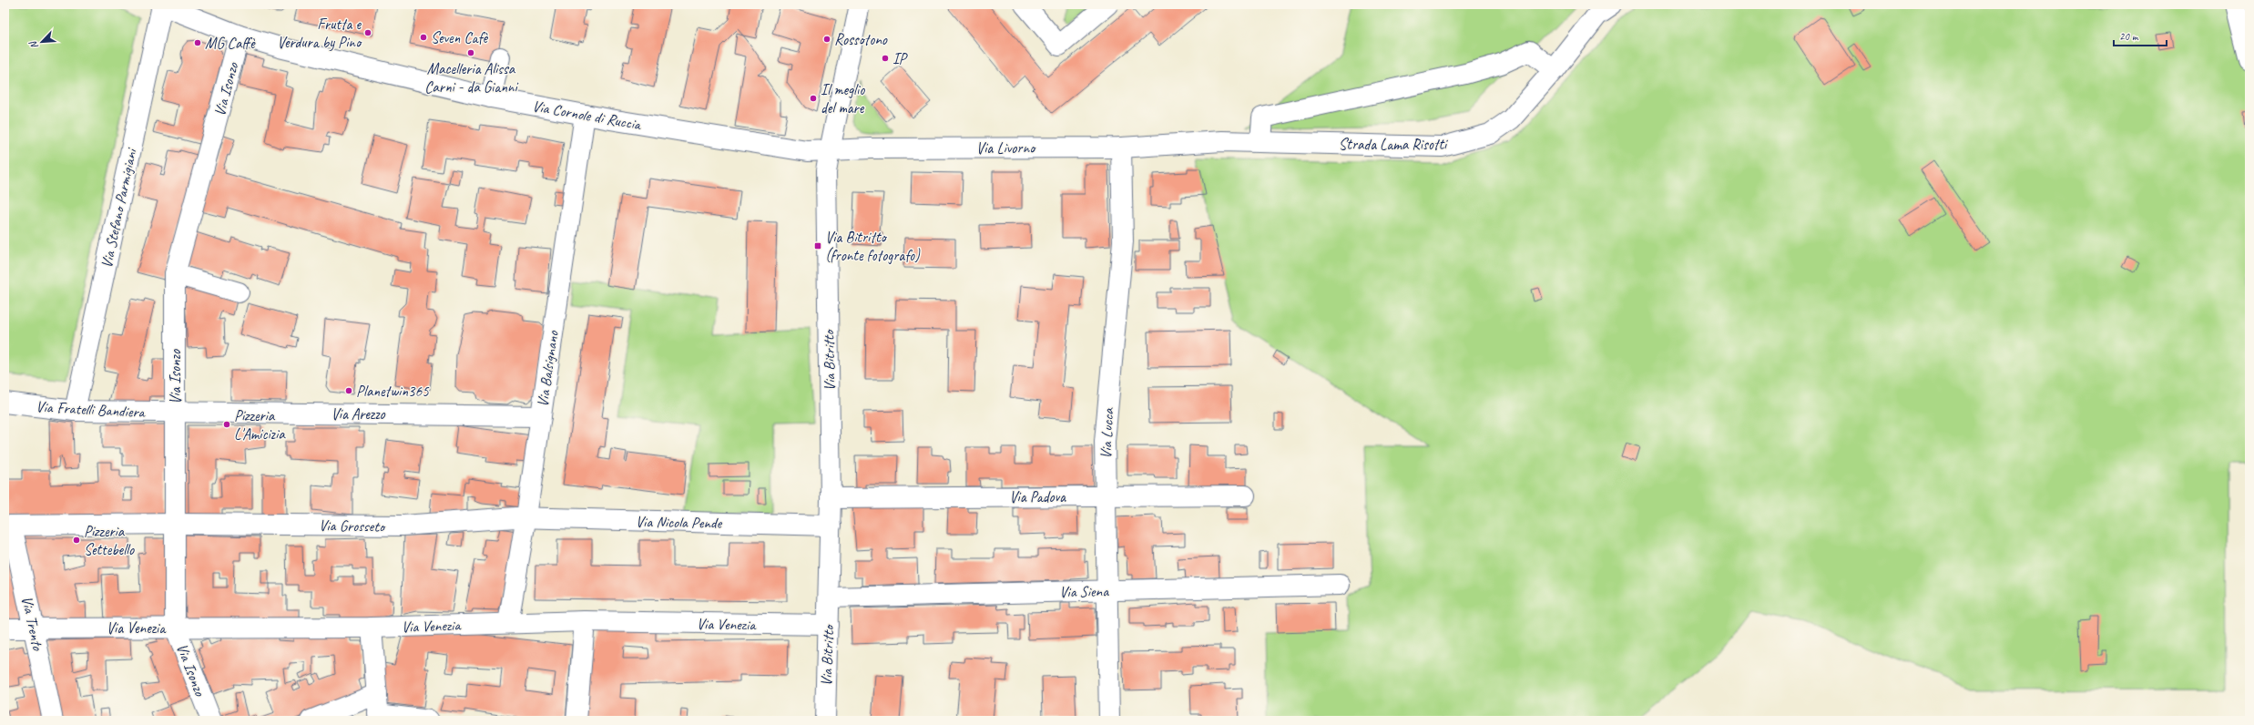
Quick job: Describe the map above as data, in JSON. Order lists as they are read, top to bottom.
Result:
{
  "streets": {
    "street": [
      "Via Isonzo",
      "Via Cornole di Ruccia",
      "Strada Lama Risotti",
      "Via Livorno",
      "Via Stefano Parmigiani",
      "Via Bitritto",
      "Via Balsignano",
      "Via Fratelli Bandiera",
      "Via Arezzo",
      "Via Lucca",
      "Via Padova",
      "Via Nicola Pende",
      "Via Grosseto",
      "Via Siena",
      "Via Trento",
      "Via Venezia"
    ]
  },
  "crossings": [
    ["Via Isonzo", "Via Cornole di Ruccia"],
    ["Via Isonzo", "Via Fratelli Bandiera"],
    ["Via Isonzo", "Via Arezzo"],
    ["Via Isonzo", "Via Grosseto"],
    ["Via Isonzo", "Via Venezia"],
    ["Via Cornole di Ruccia", "Via Livorno"],
    ["Via Cornole di Ruccia", "Via Stefano Parmigiani"],
    ["Via Cornole di Ruccia", "Via Bitritto"],
    ["Via Cornole di Ruccia", "Via Balsignano"],
    ["Strada Lama Risotti", "Via Livorno"],
    ["Via Livorno", "Via Bitritto"],
    ["Via Livorno", "Via Lucca"],
    ["Via Stefano Parmigiani", "Via Fratelli Bandiera"],
    ["Via Bitritto", "Via Padova"],
    ["Via Bitritto", "Via Nicola Pende"],
    ["Via Bitritto", "Via Siena"],
    ["Via Bitritto", "Via Venezia"],
    ["Via Balsignano", "Via Arezzo"],
    ["Via Balsignano", "Via Nicola Pende"],
    ["Via Balsignano", "Via Grosseto"],
    ["Via Balsignano", "Via Venezia"],
    ["Via Fratelli Bandiera", "Via Arezzo"],
    ["Via Lucca", "Via Padova"],
    ["Via Lucca", "Via Siena"],
    ["Via Nicola Pende", "Via Grosseto"],
    ["Via Grosseto", "Via Trento"],
    ["Via Trento", "Via Venezia"]
  ],
  "places": {
    "other": [
      "Frutta e Verdura by Pino",
      "Seven Cafè",
      "Rossotono",
      "MG Caffè",
      "Macelleria Alissa Carni - da Gianni",
      "IP",
      "Il meglio del mare",
      "Planetwin365",
      "Pizzeria L'Amicizia",
      "Pizzeria Settebello"
    ],
    "transit": ["Via Bitritto (fronte fotografo)"]
  },
  "scale_bar": "20 m",
  "north": "bottom left"
}
